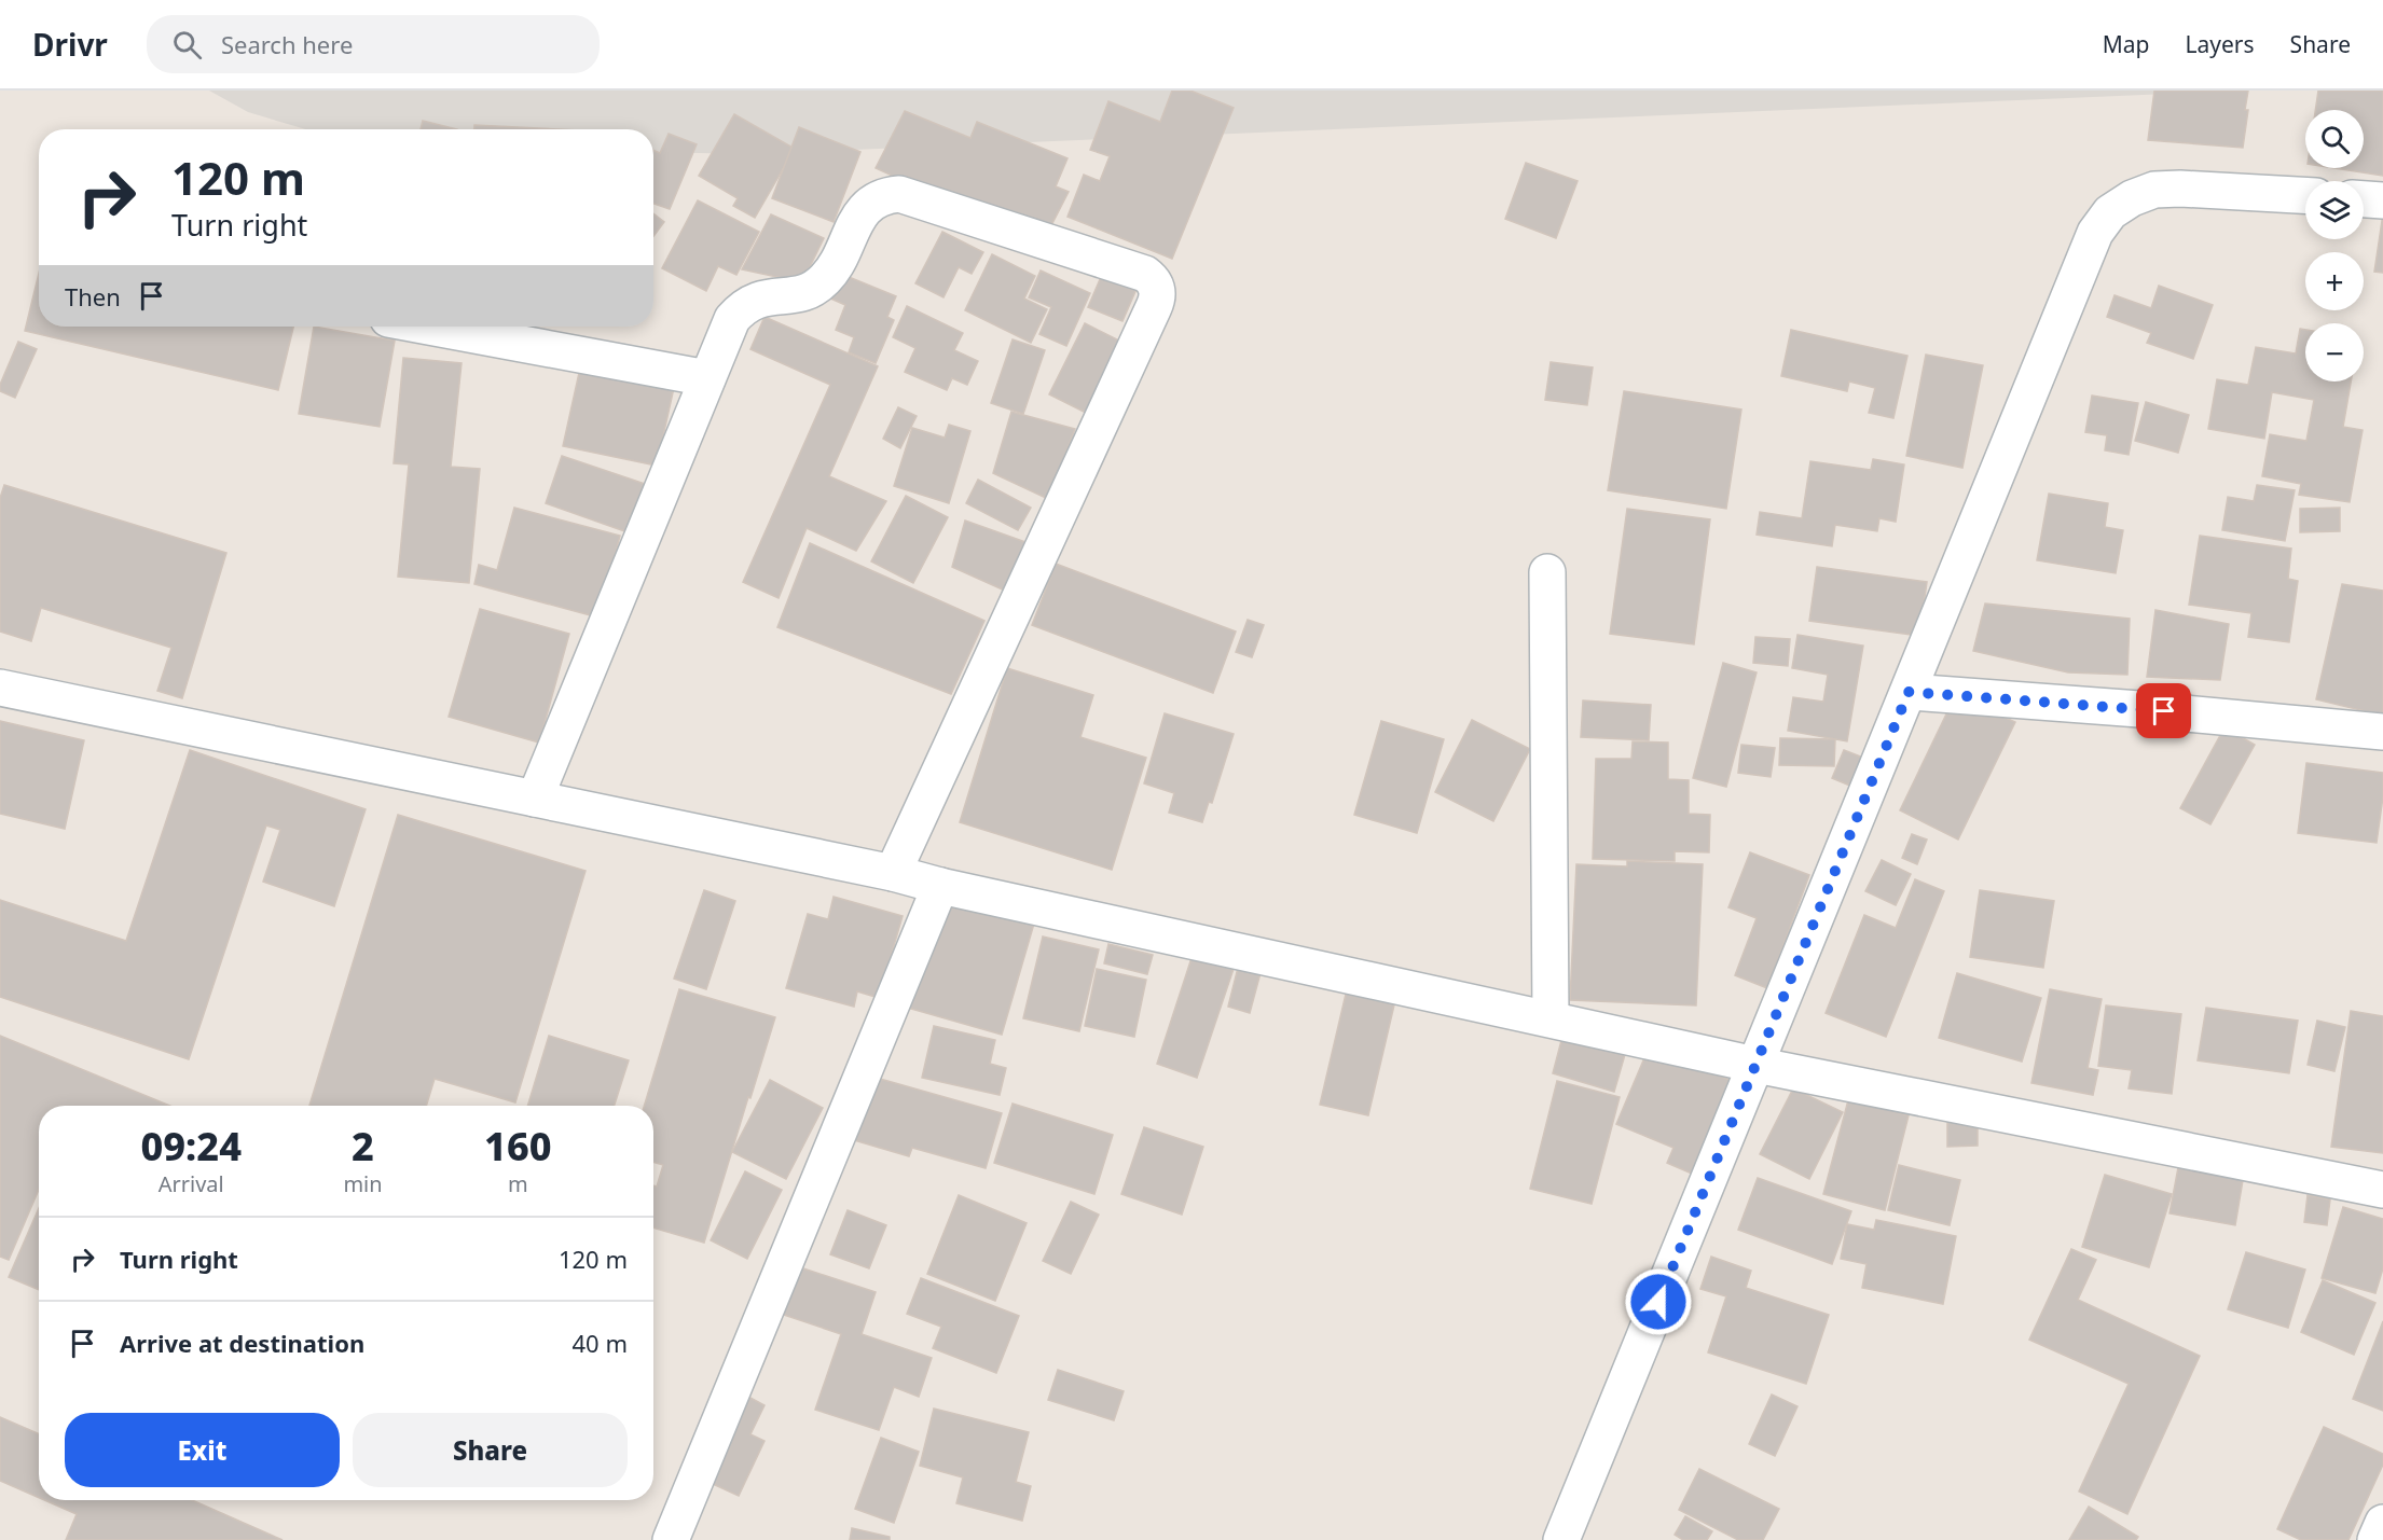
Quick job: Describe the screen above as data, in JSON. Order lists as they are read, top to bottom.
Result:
{
  "page": {
    "header": "Drivr",
    "search": "Search here",
    "nav": ["Map", "Layers", "Share"],
    "map_buttons": ["+", "−"],
    "turn": ["120 m", "Turn right"],
    "then": "Then",
    "eta": [
      "09:24",
      "Arrival",
      "2",
      "min",
      "160",
      "m"
    ],
    "list": [
      {
        "name": "Turn right",
        "value": "120 m"
      },
      {
        "name": "Arrive at destination",
        "value": "40 m"
      }
    ],
    "buttons": ["Exit", "Share"]
  }
}
